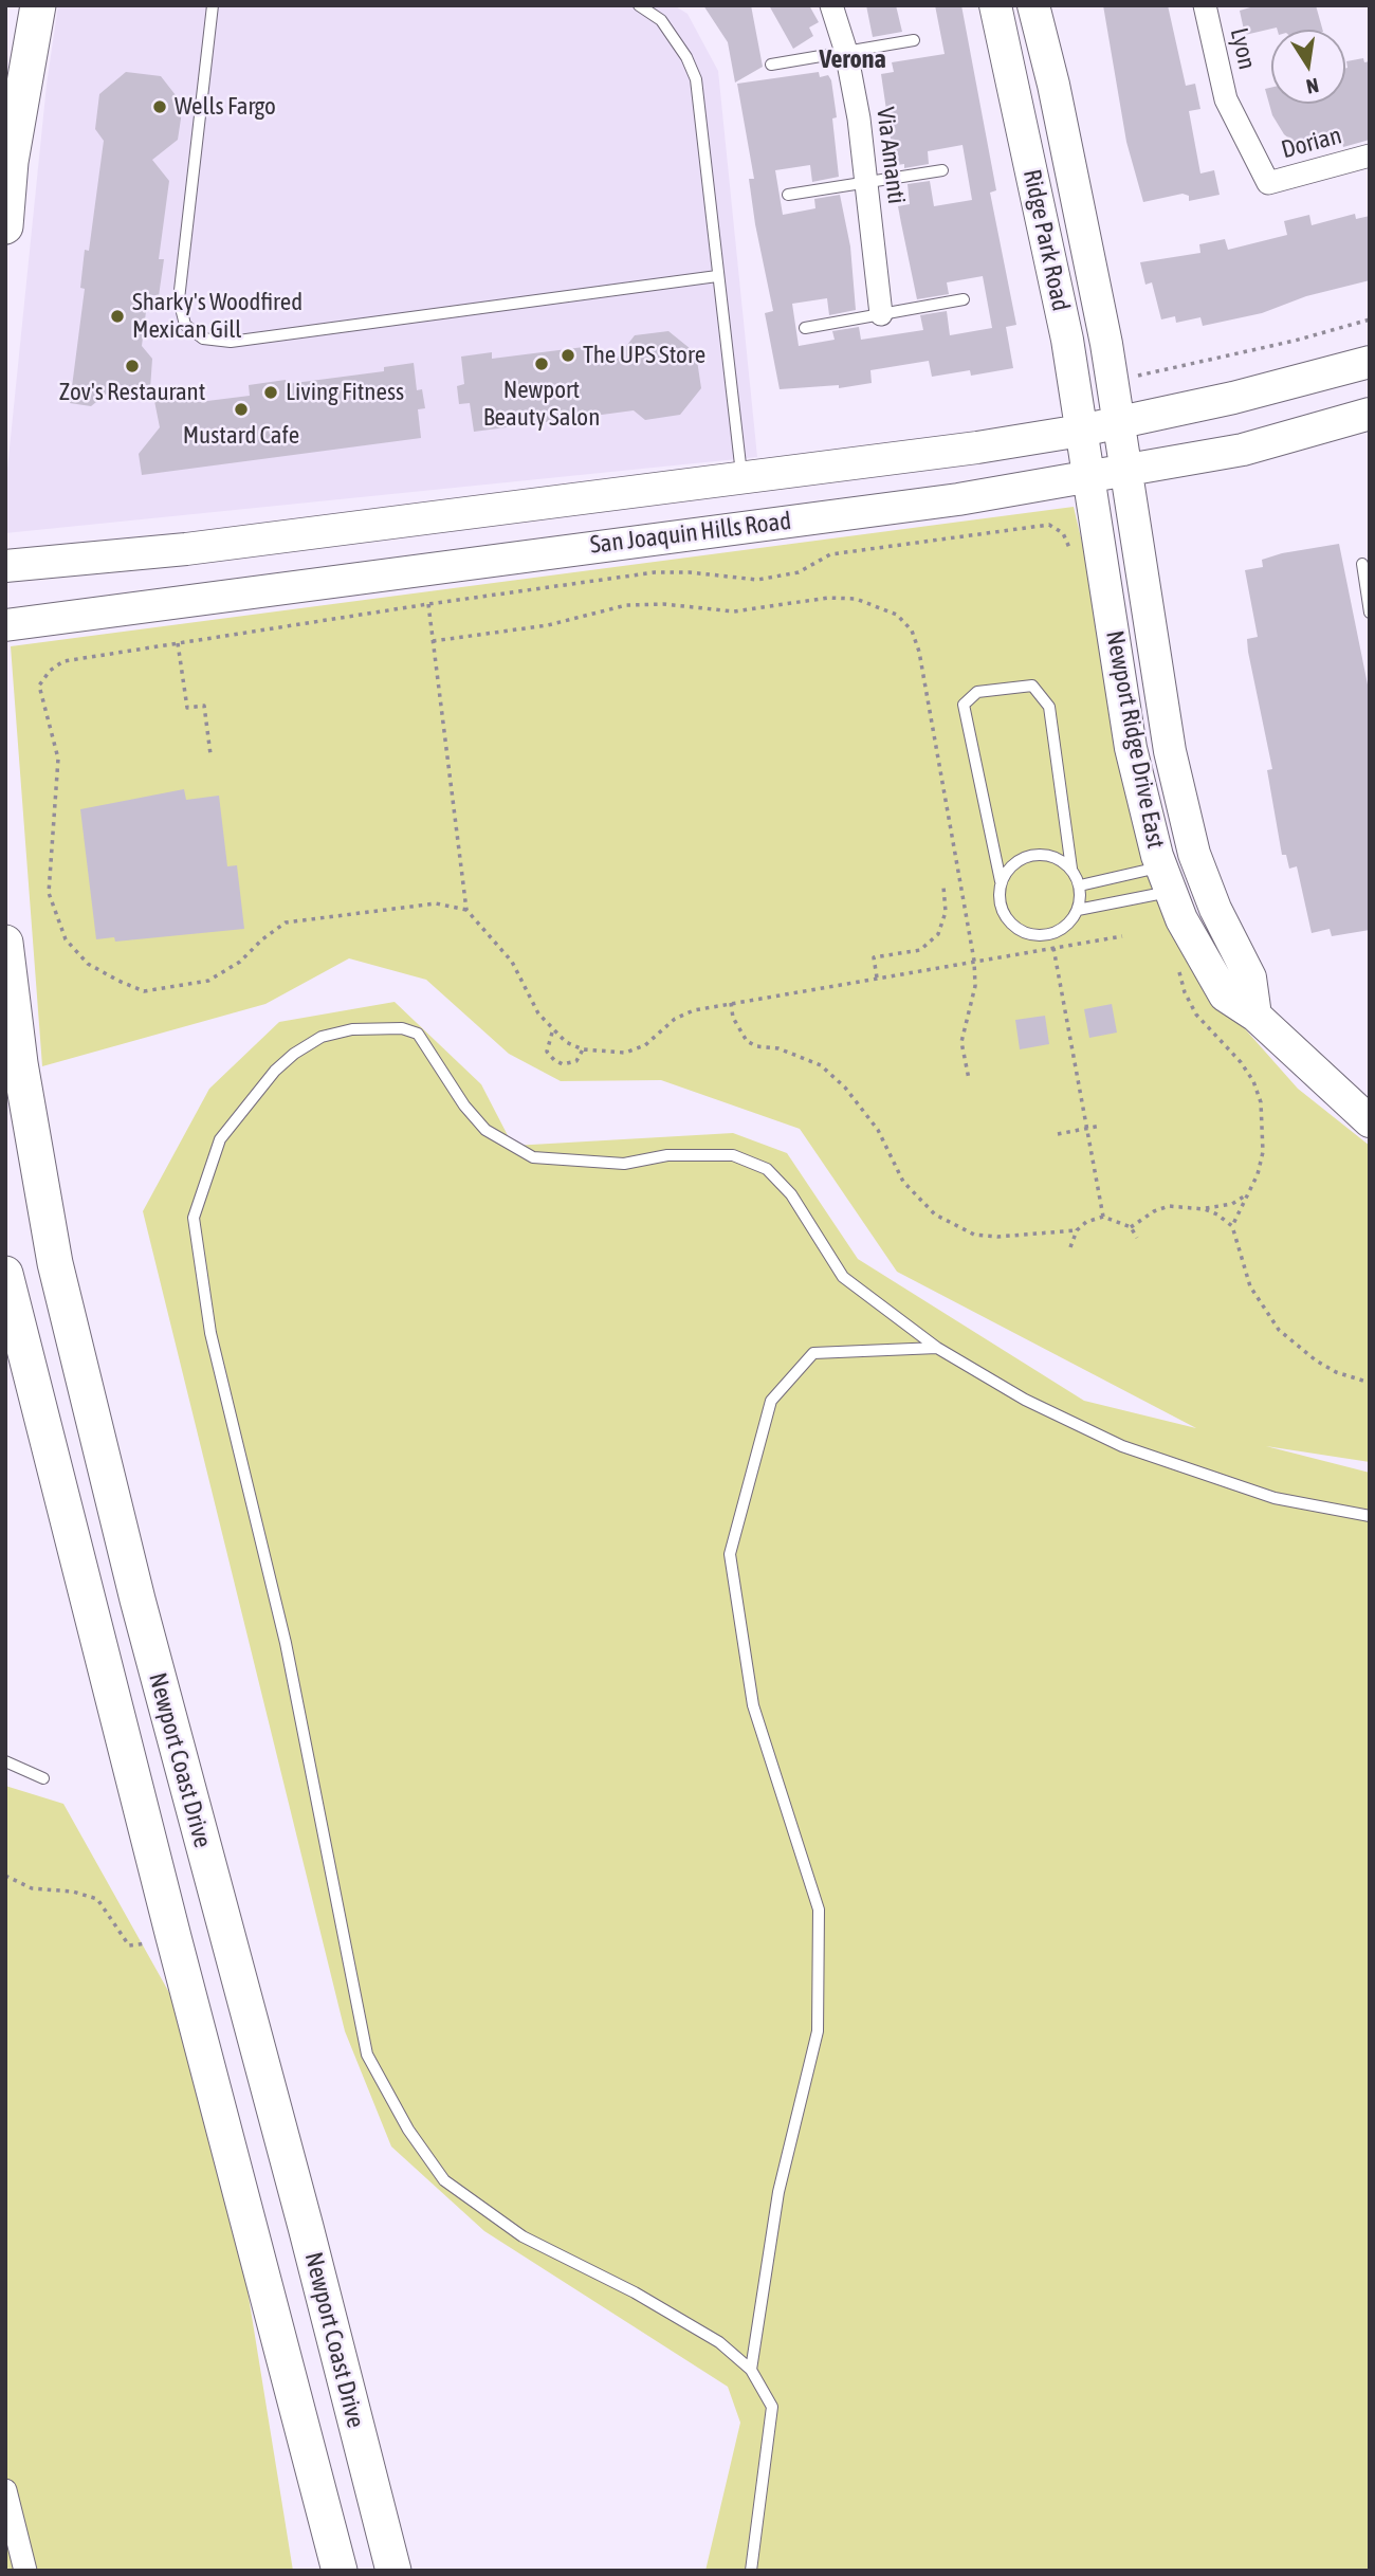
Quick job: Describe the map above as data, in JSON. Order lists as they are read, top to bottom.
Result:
{
  "streets": {
    "main road": [
      "Ridge Park Road",
      "San Joaquin Hills Road",
      "Newport Ridge Drive East",
      "Newport Coast Drive"
    ],
    "street": ["Lyon", "Dorian", "Via Amanti"]
  },
  "crossings": [
    ["Lyon", "Dorian"],
    ["Ridge Park Road", "San Joaquin Hills Road"],
    ["Ridge Park Road", "Newport Ridge Drive East"],
    ["San Joaquin Hills Road", "Newport Ridge Drive East"]
  ],
  "districts": ["Verona"],
  "places": [
    "Wells Fargo",
    "Sharky's Woodfired Mexican Gill",
    "The UPS Store",
    "Newport Beauty Salon",
    "Zov's Restaurant",
    "Living Fitness",
    "Mustard Cafe"
  ],
  "north": "bottom"
}
